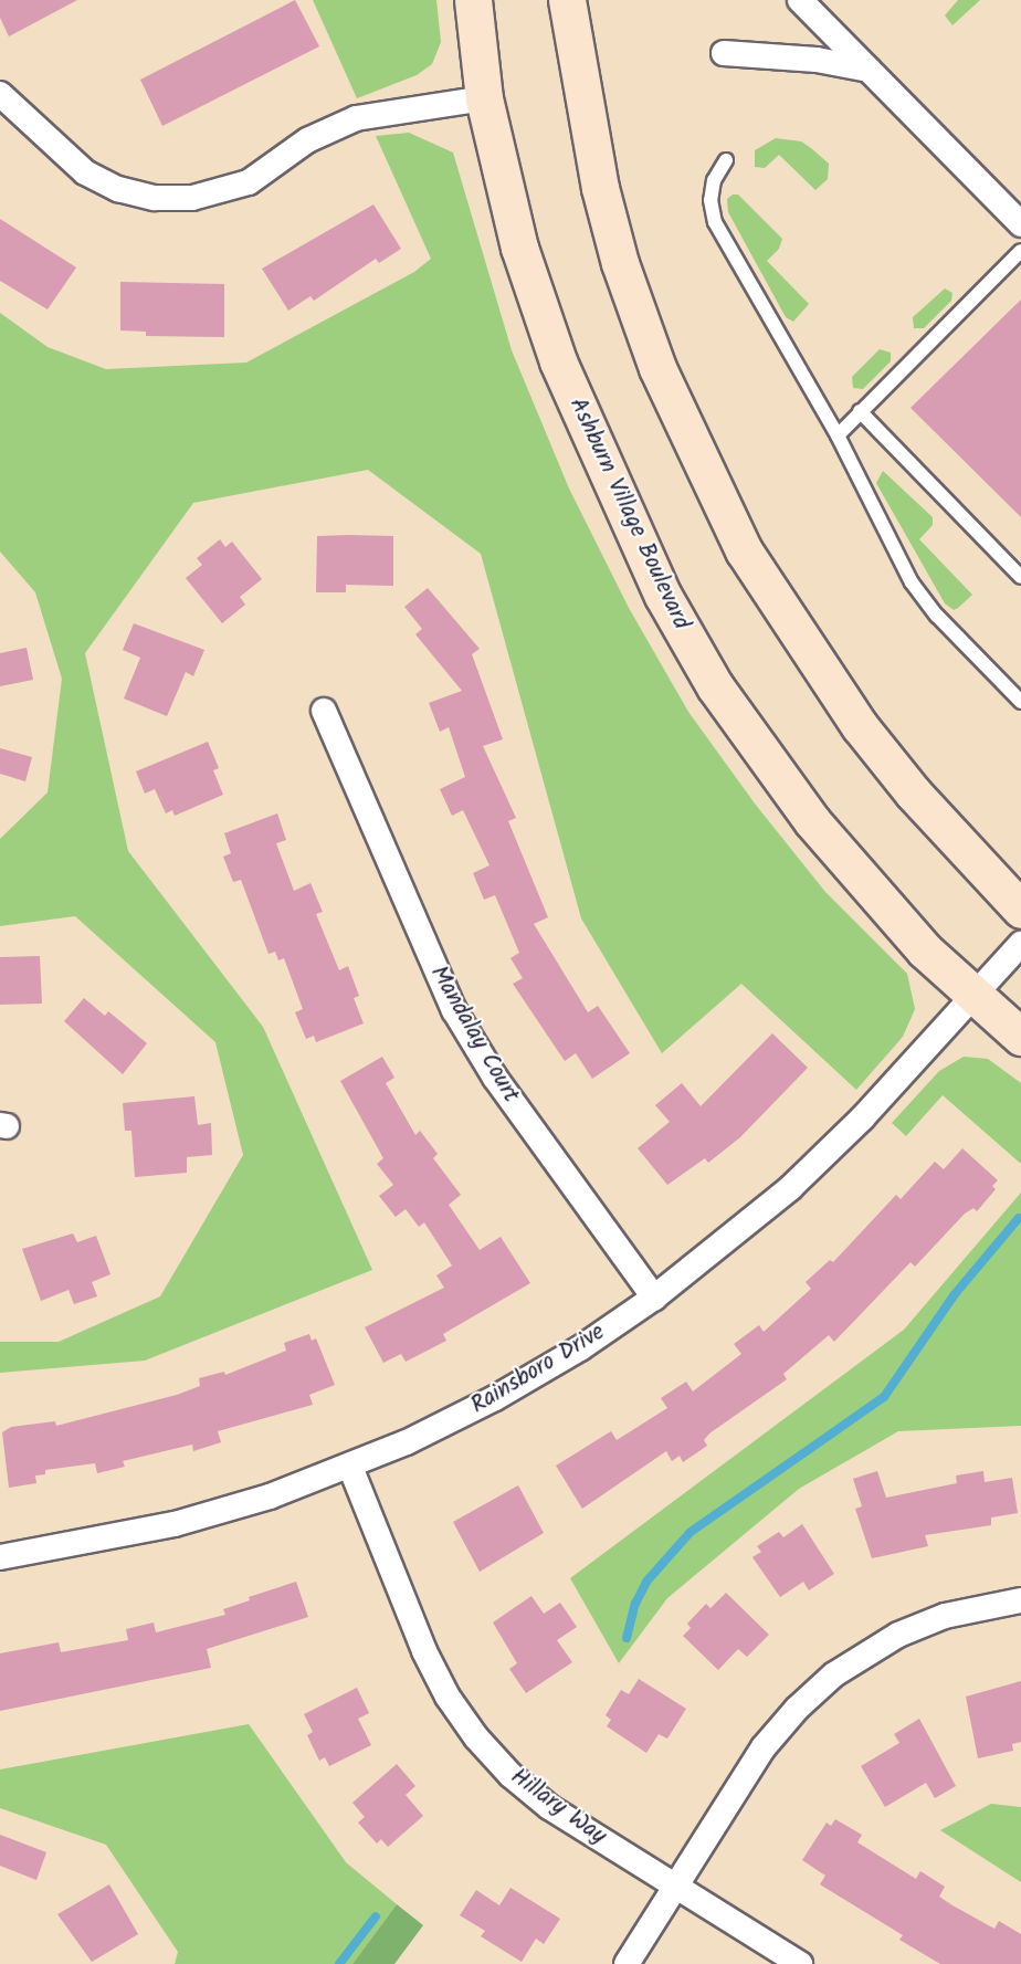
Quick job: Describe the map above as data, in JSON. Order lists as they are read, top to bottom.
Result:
{
  "streets": {
    "main road": ["Ashburn Village Boulevard"],
    "street": ["Mandalay Court", "Rainsboro Drive", "Hillary Way"]
  },
  "crossings": [
    ["Ashburn Village Boulevard", "Rainsboro Drive"],
    ["Mandalay Court", "Rainsboro Drive"],
    ["Rainsboro Drive", "Hillary Way"]
  ]
}
